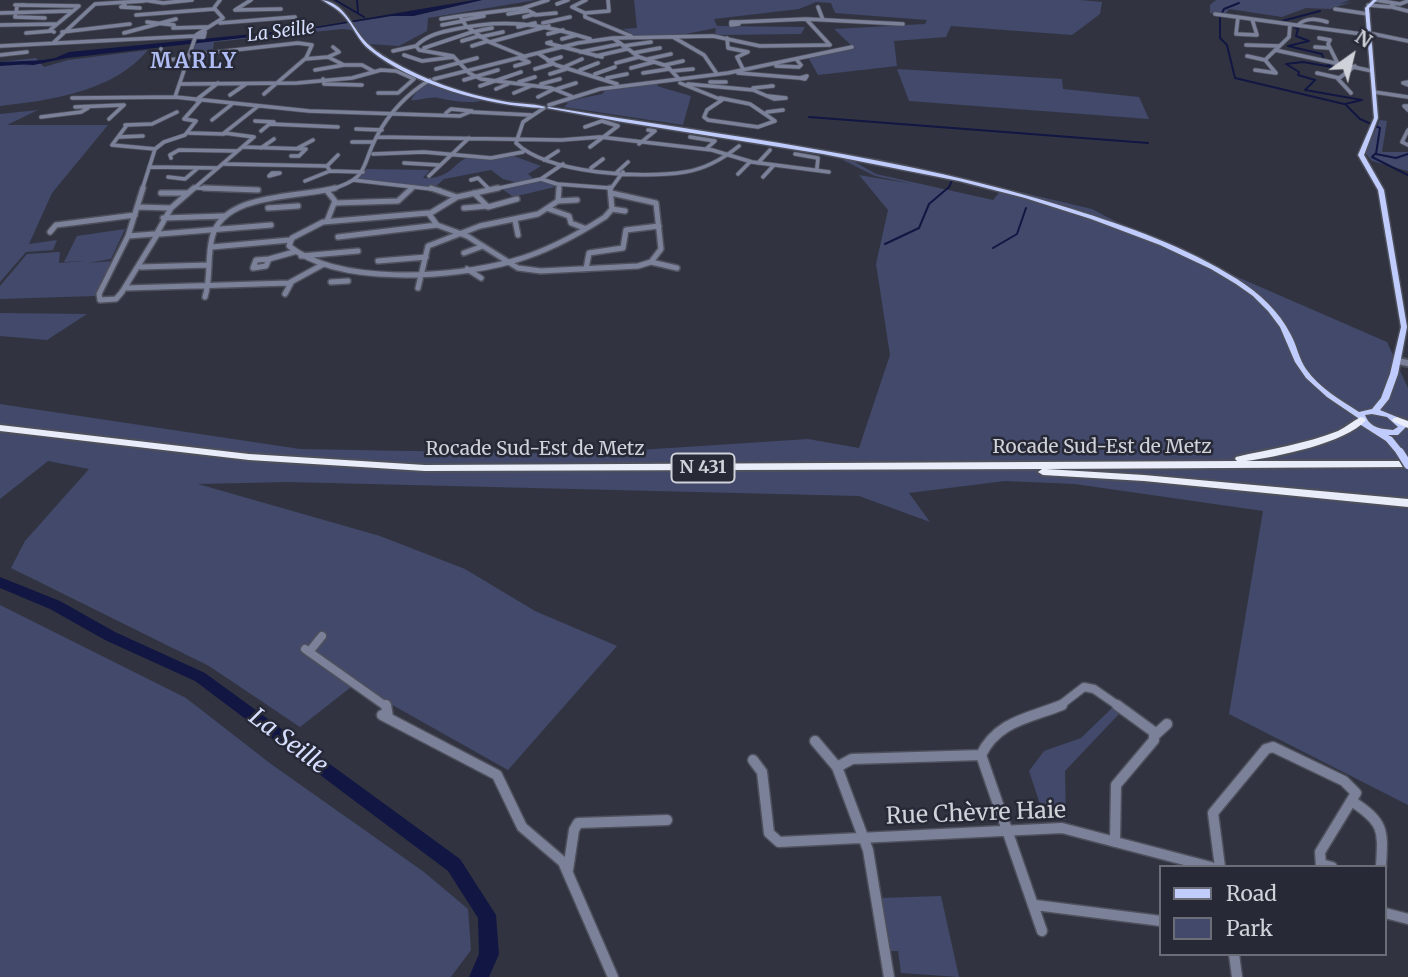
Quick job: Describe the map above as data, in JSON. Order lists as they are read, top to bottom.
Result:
{
  "streets": {
    "highway": ["Rocade Sud-Est de Metz", "N 431"],
    "street": ["Rue Chèvre Haie"]
  },
  "districts": ["MARLY"],
  "water": ["La Seille"],
  "legend": ["Road", "Park"],
  "north": "top right"
}
